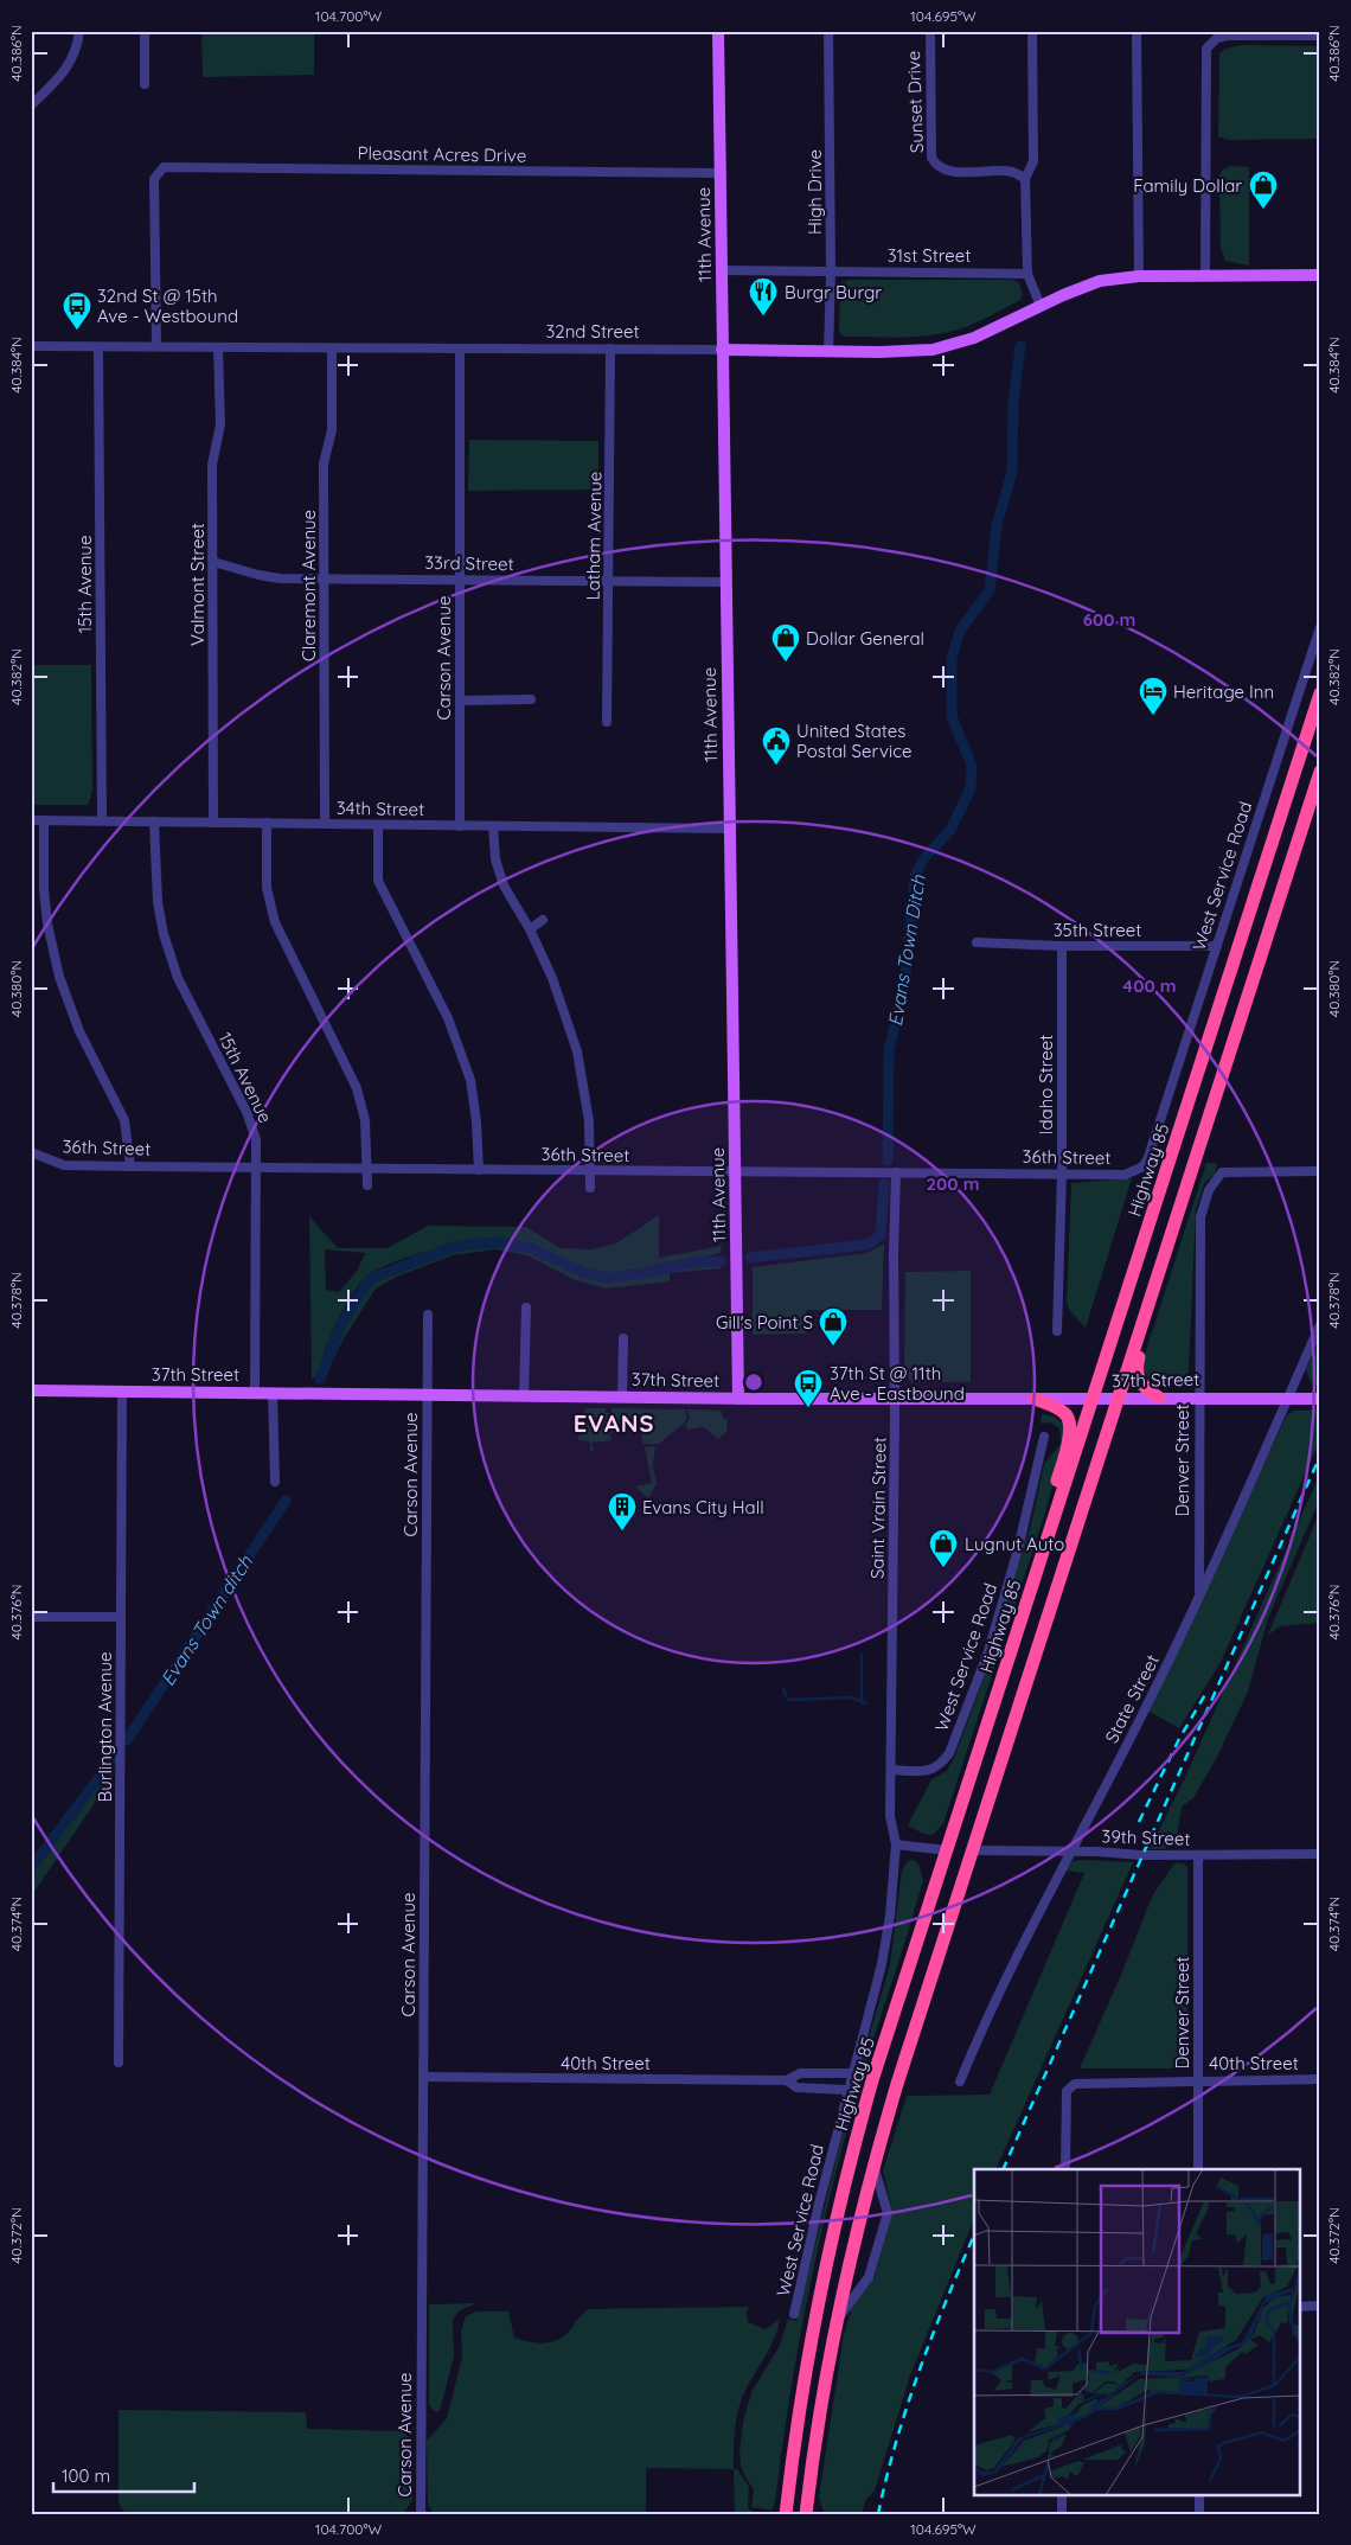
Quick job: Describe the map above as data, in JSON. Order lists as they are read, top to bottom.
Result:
{
  "streets": {
    "highway": ["Highway 85"],
    "main road": ["11th Avenue", "32nd Street", "37th Street"],
    "street": [
      "Sunset Drive",
      "Pleasant Acres Drive",
      "High Drive",
      "31st Street",
      "Latham Avenue",
      "33rd Street",
      "15th Avenue",
      "Valmont Street",
      "Claremont Avenue",
      "Carson Avenue",
      "34th Street",
      "West Service Road",
      "35th Street",
      "Idaho Street",
      "36th Street",
      "Denver Street",
      "Saint Vrain Street",
      "State Street",
      "Burlington Avenue",
      "39th Street",
      "40th Street"
    ]
  },
  "crossings": [
    ["Pleasant Acres Drive", "11th Avenue"],
    ["Pleasant Acres Drive", "32nd Street"],
    ["High Drive", "31st Street"],
    ["High Drive", "32nd Street"],
    ["11th Avenue", "31st Street"],
    ["11th Avenue", "32nd Street"],
    ["11th Avenue", "33rd Street"],
    ["11th Avenue", "34th Street"],
    ["11th Avenue", "36th Street"],
    ["11th Avenue", "37th Street"],
    ["32nd Street", "Latham Avenue"],
    ["32nd Street", "15th Avenue"],
    ["32nd Street", "Valmont Street"],
    ["32nd Street", "Claremont Avenue"],
    ["32nd Street", "Carson Avenue"],
    ["Latham Avenue", "33rd Street"],
    ["33rd Street", "Valmont Street"],
    ["33rd Street", "Claremont Avenue"],
    ["33rd Street", "Carson Avenue"],
    ["15th Avenue", "34th Street"],
    ["15th Avenue", "36th Street"],
    ["15th Avenue", "37th Street"],
    ["Valmont Street", "34th Street"],
    ["Claremont Avenue", "34th Street"],
    ["Carson Avenue", "34th Street"],
    ["Carson Avenue", "37th Street"],
    ["Carson Avenue", "40th Street"],
    ["West Service Road", "35th Street"],
    ["West Service Road", "36th Street"],
    ["West Service Road", "Saint Vrain Street"],
    ["West Service Road", "40th Street"],
    ["35th Street", "Idaho Street"],
    ["Idaho Street", "36th Street"],
    ["36th Street", "Saint Vrain Street"],
    ["Highway 85", "37th Street"],
    ["37th Street", "Denver Street"],
    ["37th Street", "Saint Vrain Street"],
    ["37th Street", "State Street"],
    ["37th Street", "Burlington Avenue"],
    ["Denver Street", "State Street"],
    ["Denver Street", "39th Street"],
    ["Denver Street", "40th Street"],
    ["State Street", "39th Street"]
  ],
  "districts": ["EVANS"],
  "water": ["Evans Town Ditch", "Evans Town ditch"],
  "places": {
    "shop": [
      "Family Dollar",
      "Dollar General",
      "Gill's Point S",
      "Lugnut Auto"
    ],
    "restaurant": ["Burgr Burgr"],
    "bus stop": ["32nd St @ 15th Ave - Westbound", "37th St @ 11th Ave - Eastbound"],
    "hotel": ["Heritage Inn"],
    "public building": ["United States Postal Service"],
    "building": ["Evans City Hall"]
  },
  "scale_bar": "100 m",
  "coordinates": [
    "104.700°W",
    "104.695°W",
    "40.386°N",
    "40.384°N",
    "40.382°N",
    "40.380°N",
    "40.378°N",
    "40.376°N",
    "40.374°N",
    "40.372°N"
  ],
  "rings": ["600 m", "400 m", "200 m"]
}
